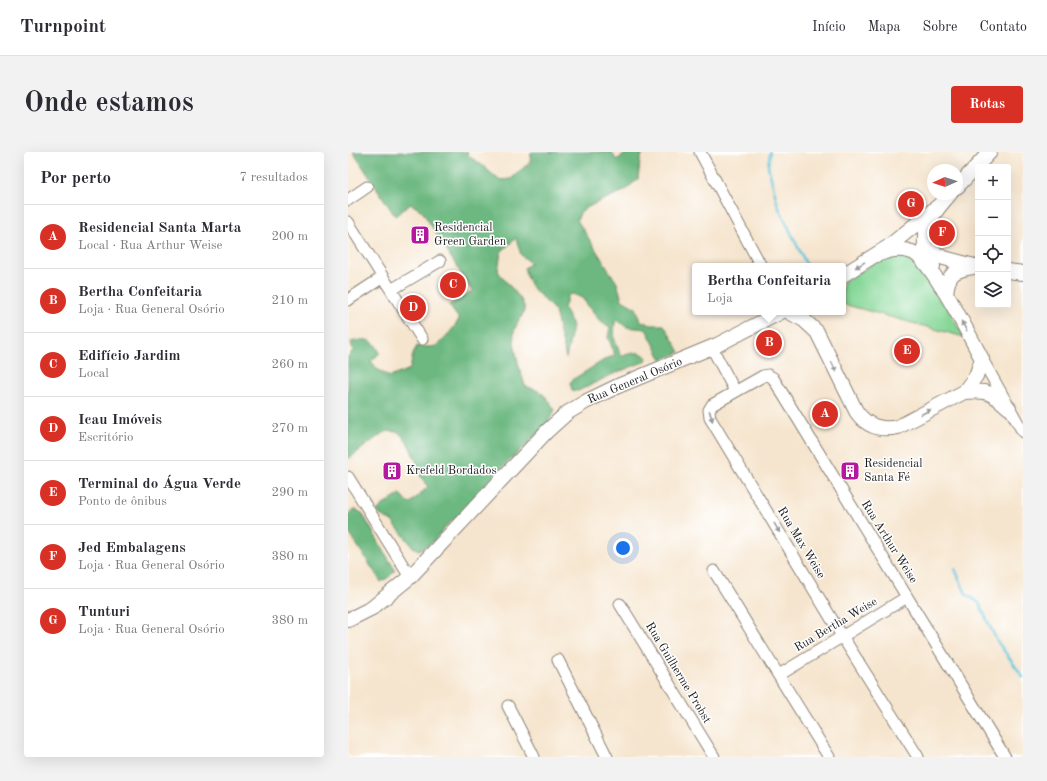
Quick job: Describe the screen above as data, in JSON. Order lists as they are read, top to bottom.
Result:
{
  "streets": {
    "main road": ["Rua General Osório"],
    "street": [
      "Rua Arthur Weise",
      "Rua Max Weise",
      "Rua Bertha Weise",
      "Rua Guilherme Probst"
    ]
  },
  "crossings": [
    ["Rua Arthur Weise", "Rua Max Weise"],
    ["Rua Arthur Weise", "Rua Bertha Weise"],
    ["Rua Max Weise", "Rua Bertha Weise"]
  ],
  "places": {
    "building": ["Residencial Green Garden", "Krefeld Bordados", "Residencial Santa Fé"]
  },
  "north": "left",
  "page": {
    "header": "Turnpoint",
    "nav": [
      "Início",
      "Mapa",
      "Sobre",
      "Contato"
    ],
    "buttons": "Rotas",
    "title": "Onde estamos",
    "heading": ["Por perto", "7 resultados"],
    "map_buttons": ["+", "−"],
    "pins": [
      "G",
      "F",
      "C",
      "D",
      "B",
      "E",
      "A"
    ],
    "list": [
      {
        "mark": "A",
        "name": "Residencial Santa Marta",
        "note": "Local · Rua Arthur Weise",
        "value": "200 m"
      },
      {
        "mark": "B",
        "name": "Bertha Confeitaria",
        "note": "Loja · Rua General Osório",
        "value": "210 m"
      },
      {
        "mark": "C",
        "name": "Edifício Jardim",
        "note": "Local",
        "value": "260 m"
      },
      {
        "mark": "D",
        "name": "Icau Imóveis",
        "note": "Escritório",
        "value": "270 m"
      },
      {
        "mark": "E",
        "name": "Terminal do Água Verde",
        "note": "Ponto de ônibus",
        "value": "290 m"
      },
      {
        "mark": "F",
        "name": "Jed Embalagens",
        "note": "Loja · Rua General Osório",
        "value": "380 m"
      },
      {
        "mark": "G",
        "name": "Tunturi",
        "note": "Loja · Rua General Osório",
        "value": "380 m"
      }
    ],
    "popup": ["Bertha Confeitaria", "Loja"]
  }
}
